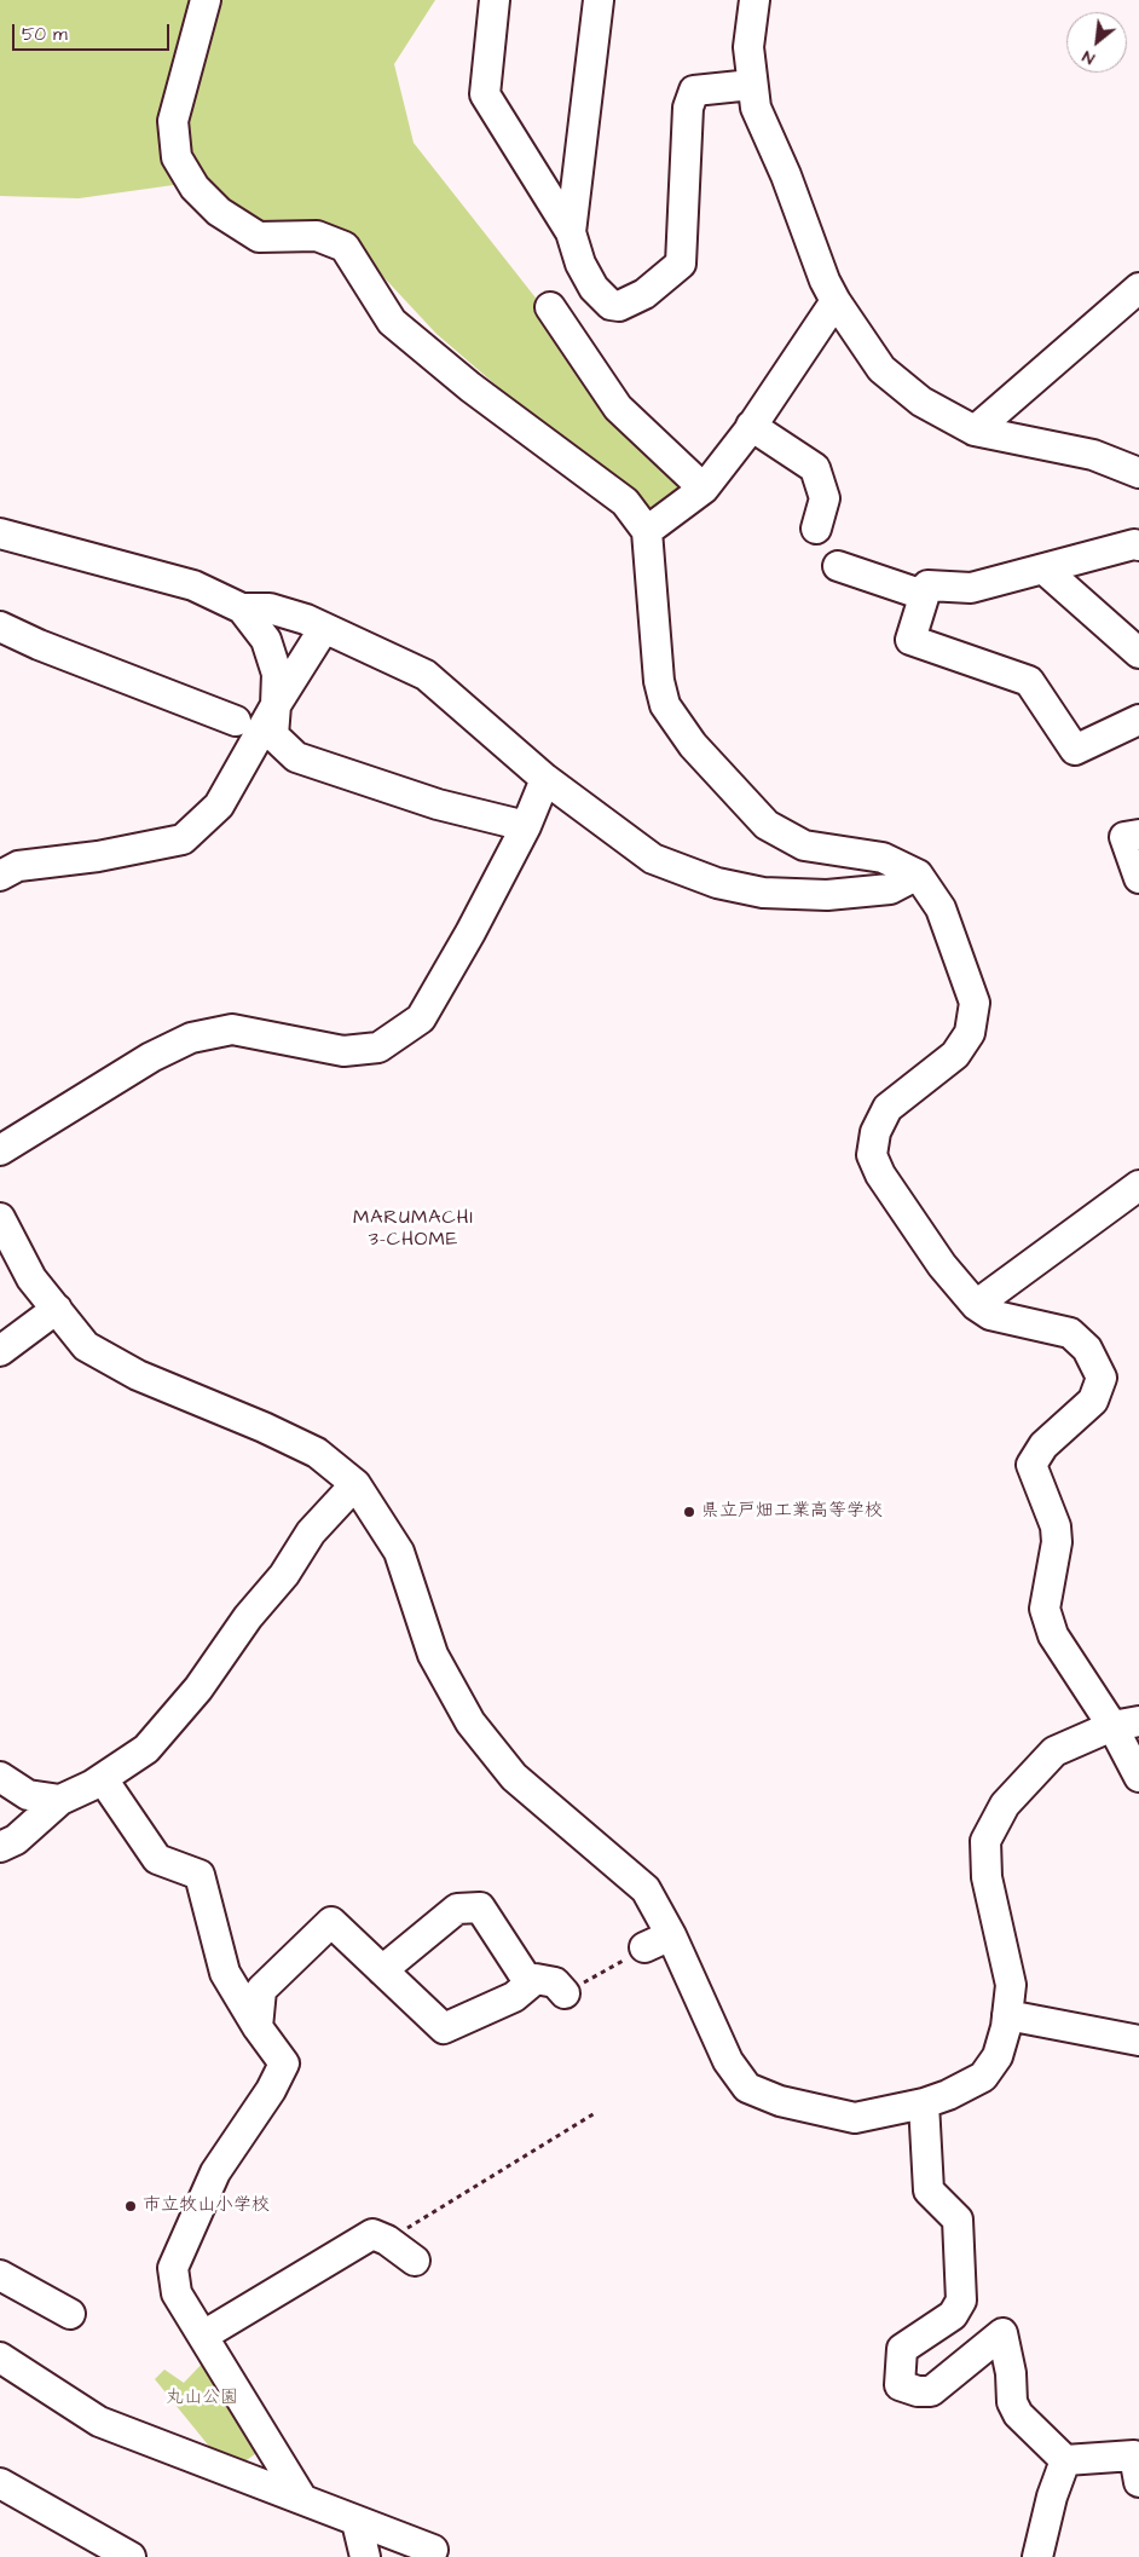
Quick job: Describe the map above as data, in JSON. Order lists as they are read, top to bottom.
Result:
{
  "districts": ["MARUMACHI 3-CHOME"],
  "parks": ["丸山公園"],
  "places": ["県立戸畑工業高等学校", "市立牧山小学校"],
  "scale_bar": "50 m",
  "north": "bottom left"
}
